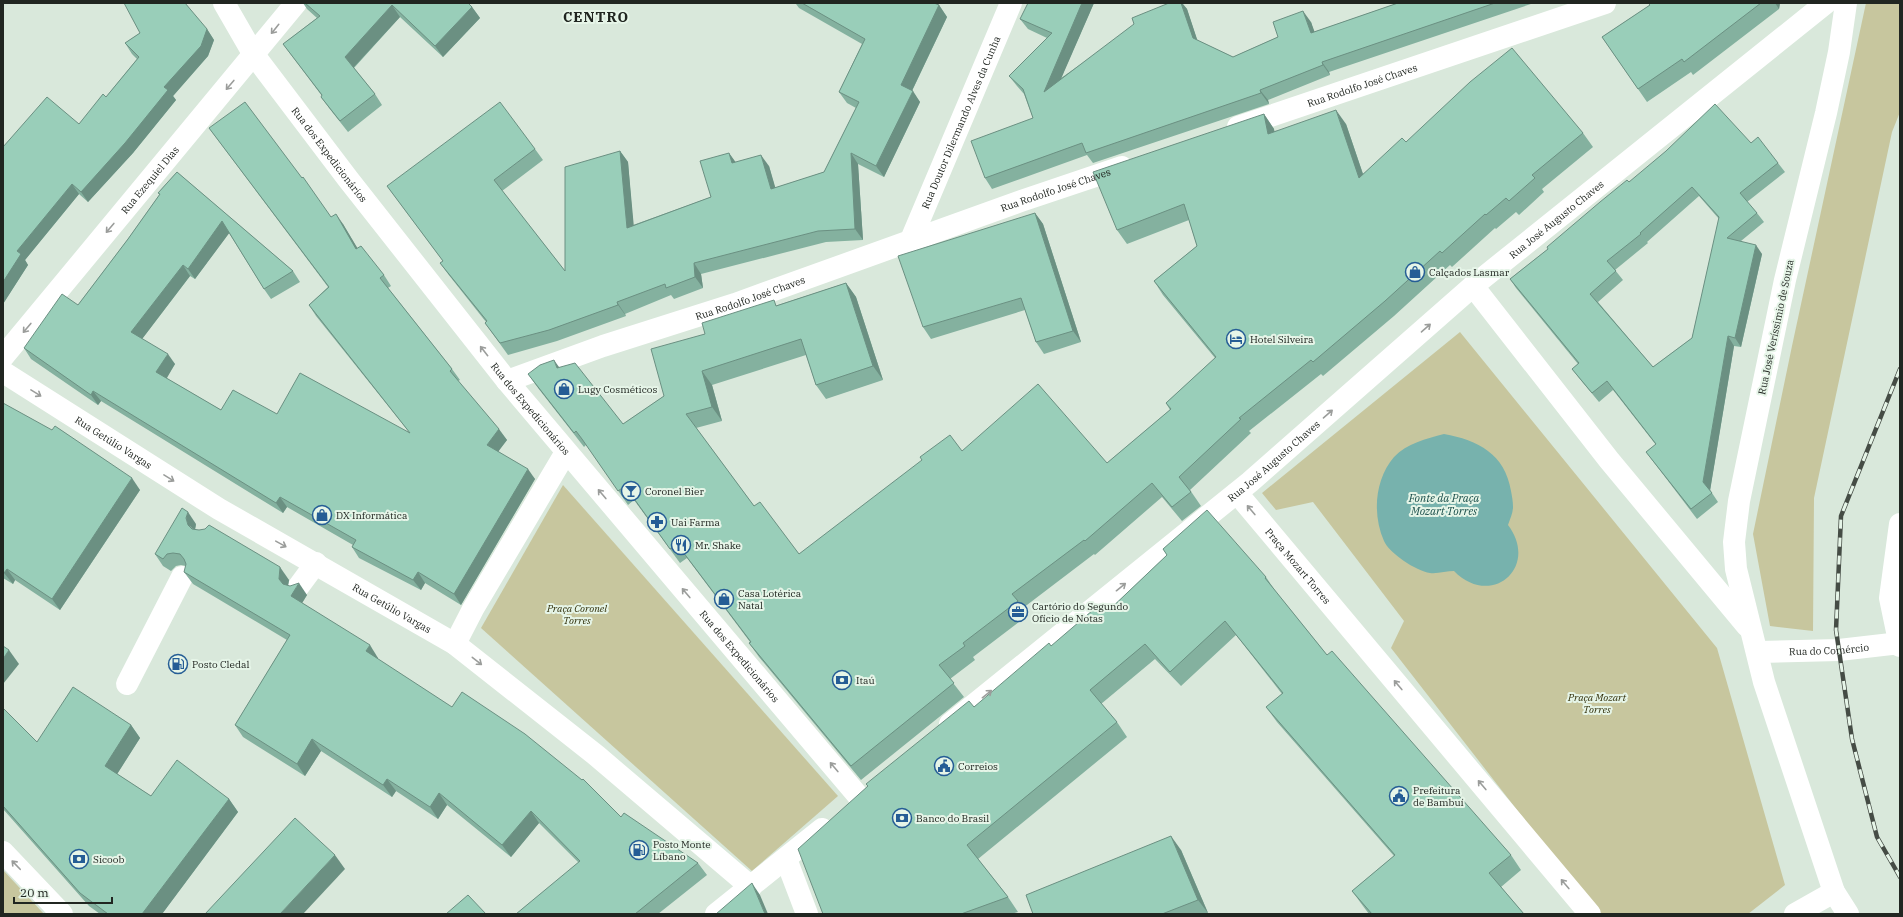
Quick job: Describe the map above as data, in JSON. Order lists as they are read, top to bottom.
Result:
{
  "streets": {
    "street": [
      "Rua Rodolfo José Chaves",
      "Rua Doutor Dilermando Alves da Cunha",
      "Rua dos Expedicionários",
      "Rua Ezequiel Dias",
      "Rua José Augusto Chaves",
      "Rua José Veríssimio de Souza",
      "Rua Getúlio Vargas",
      "Praça Mozart Torres",
      "Rua do Comércio"
    ]
  },
  "crossings": [
    ["Rua Rodolfo José Chaves", "Rua Doutor Dilermando Alves da Cunha"],
    ["Rua Rodolfo José Chaves", "Rua dos Expedicionários"],
    ["Rua dos Expedicionários", "Rua Ezequiel Dias"],
    ["Rua José Augusto Chaves", "Praça Mozart Torres"],
    ["Rua José Veríssimio de Souza", "Rua do Comércio"]
  ],
  "one_way": [
    "Rua dos Expedicionários",
    "Rua Ezequiel Dias",
    "Rua José Augusto Chaves",
    "Rua Getúlio Vargas",
    "Praça Mozart Torres"
  ],
  "districts": ["CENTRO"],
  "water": ["Fonte da Praça Mozart Torres"],
  "parks": ["Praça Coronel Torres", "Praça Mozart Torres"],
  "places": {
    "shop": [
      "Calçados Lasmar",
      "Lugy Cosméticos",
      "DX Informática",
      "Casa Lotérica Natal"
    ],
    "hotel": ["Hotel Silveira"],
    "bar": ["Coronel Bier"],
    "pharmacy": ["Uai Farma"],
    "restaurant": ["Mr. Shake"],
    "office": ["Cartório do Segundo Ofício de Notas"],
    "fuel station": ["Posto Cledal", "Posto Monte Líbano"],
    "bank": ["Itaú", "Banco do Brasil", "Sicoob"],
    "public building": ["Correios", "Prefeitura de Bambuí"]
  },
  "scale_bar": "20 m"
}
